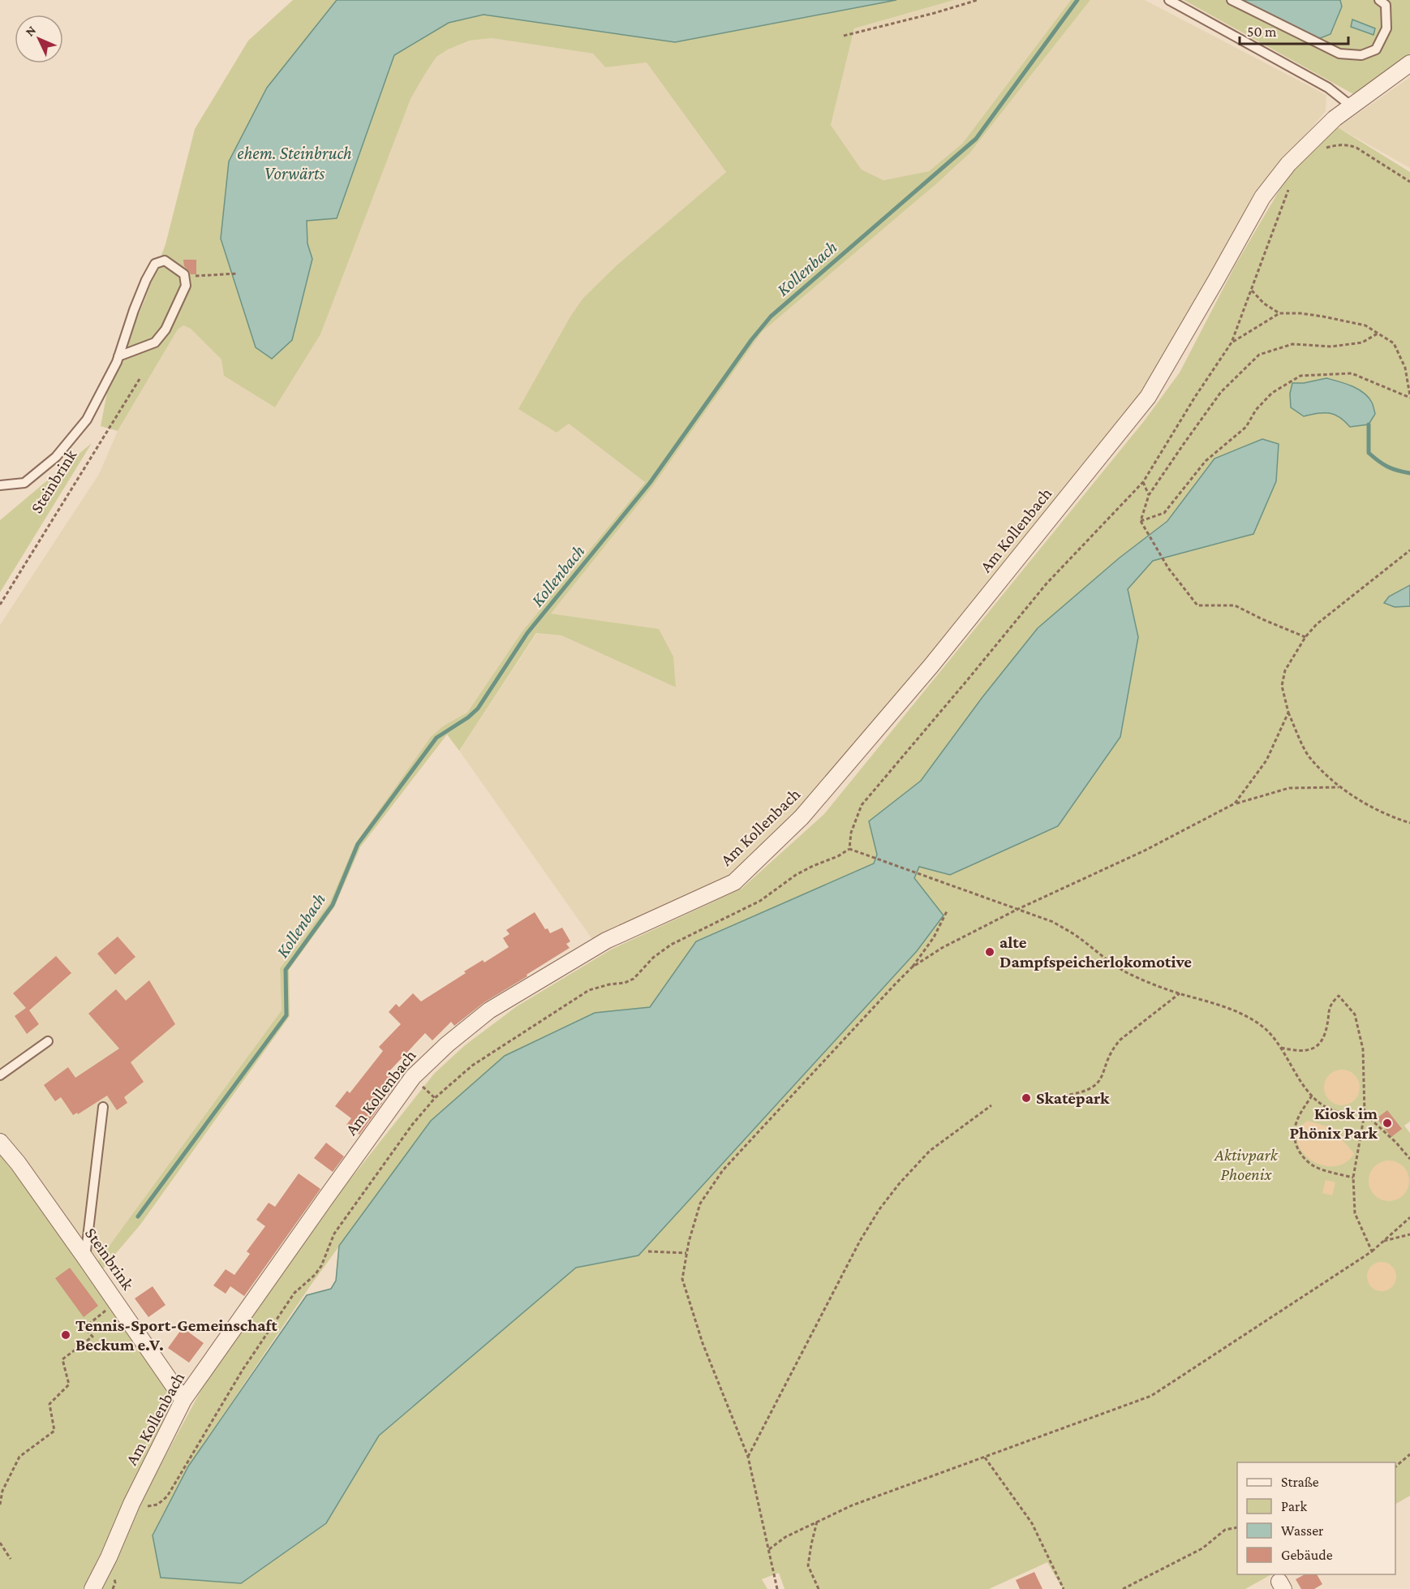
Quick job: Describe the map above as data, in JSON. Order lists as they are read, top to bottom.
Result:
{
  "streets": {
    "street": ["Steinbrink", "Am Kollenbach"]
  },
  "crossings": [
    ["Steinbrink", "Am Kollenbach"]
  ],
  "water": ["ehem. Steinbruch Vorwärts", "Kollenbach"],
  "parks": ["Aktivpark Phoenix"],
  "places": [
    "alte Dampfspeicherlokomotive",
    "Skatepark",
    "Kiosk im Phönix Park",
    "Tennis-Sport-Gemeinschaft Beckum e.V."
  ],
  "legend": [
    "Straße",
    "Park",
    "Wasser",
    "Gebäude"
  ],
  "scale_bar": "50 m",
  "north": "top left"
}
